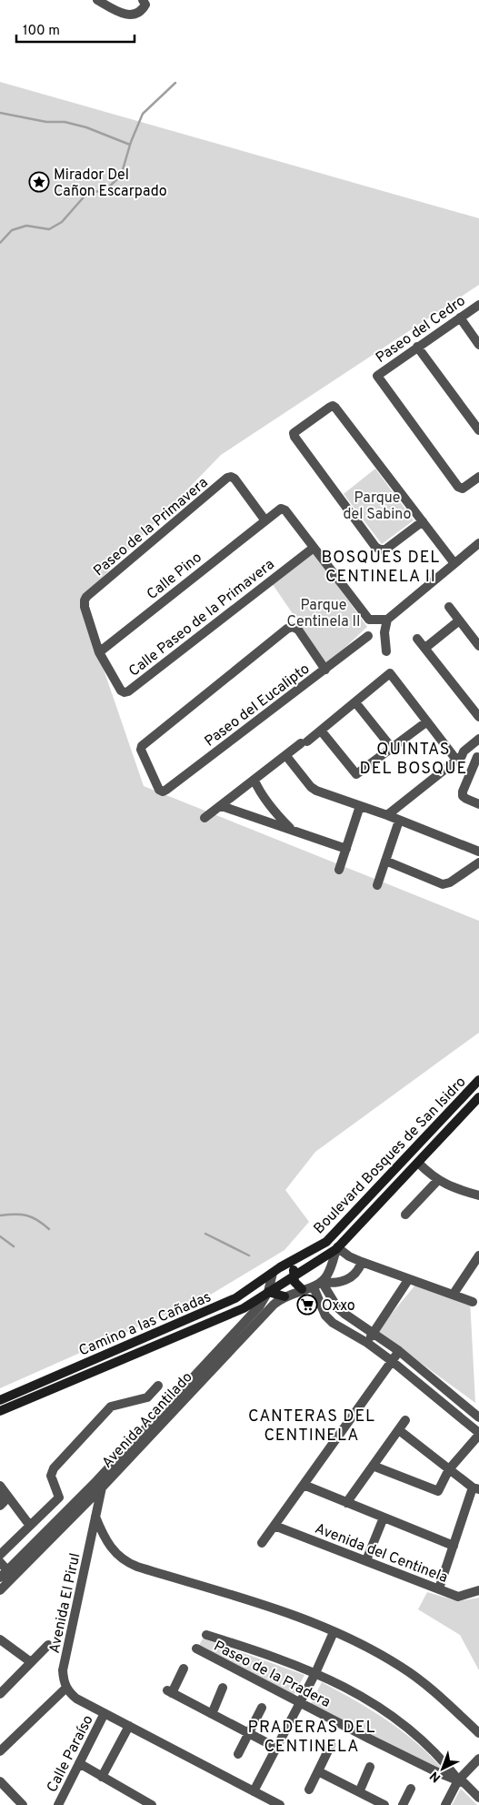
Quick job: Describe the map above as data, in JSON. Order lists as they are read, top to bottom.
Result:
{
  "streets": {
    "main road": ["Boulevard Bosques de San Isidro", "Camino a las Cañadas"],
    "street": [
      "Paseo del Cedro",
      "Paseo de la Primavera",
      "Calle Pino",
      "Calle Paseo de la Primavera",
      "Paseo del Eucalipto",
      "Avenida Acantilado",
      "Avenida del Centinela",
      "Avenida El Pirul",
      "Paseo de la Pradera",
      "Calle Paraíso"
    ]
  },
  "crossings": [
    ["Paseo de la Primavera", "Calle Pino"],
    ["Paseo de la Primavera", "Calle Paseo de la Primavera"],
    ["Calle Pino", "Calle Paseo de la Primavera"],
    ["Boulevard Bosques de San Isidro", "Camino a las Cañadas"],
    ["Camino a las Cañadas", "Avenida Acantilado"],
    ["Avenida Acantilado", "Avenida El Pirul"]
  ],
  "districts": [
    "BOSQUES DEL CENTINELA II",
    "QUINTAS DEL BOSQUE",
    "CANTERAS DEL CENTINELA",
    "PRADERAS DEL CENTINELA"
  ],
  "parks": ["Parque del Sabino", "Parque Centinela II"],
  "places": {
    "place": ["Mirador Del Cañon Escarpado"],
    "supermarket": ["Oxxo"]
  },
  "scale_bar": "100 m",
  "north": "bottom left"
}
